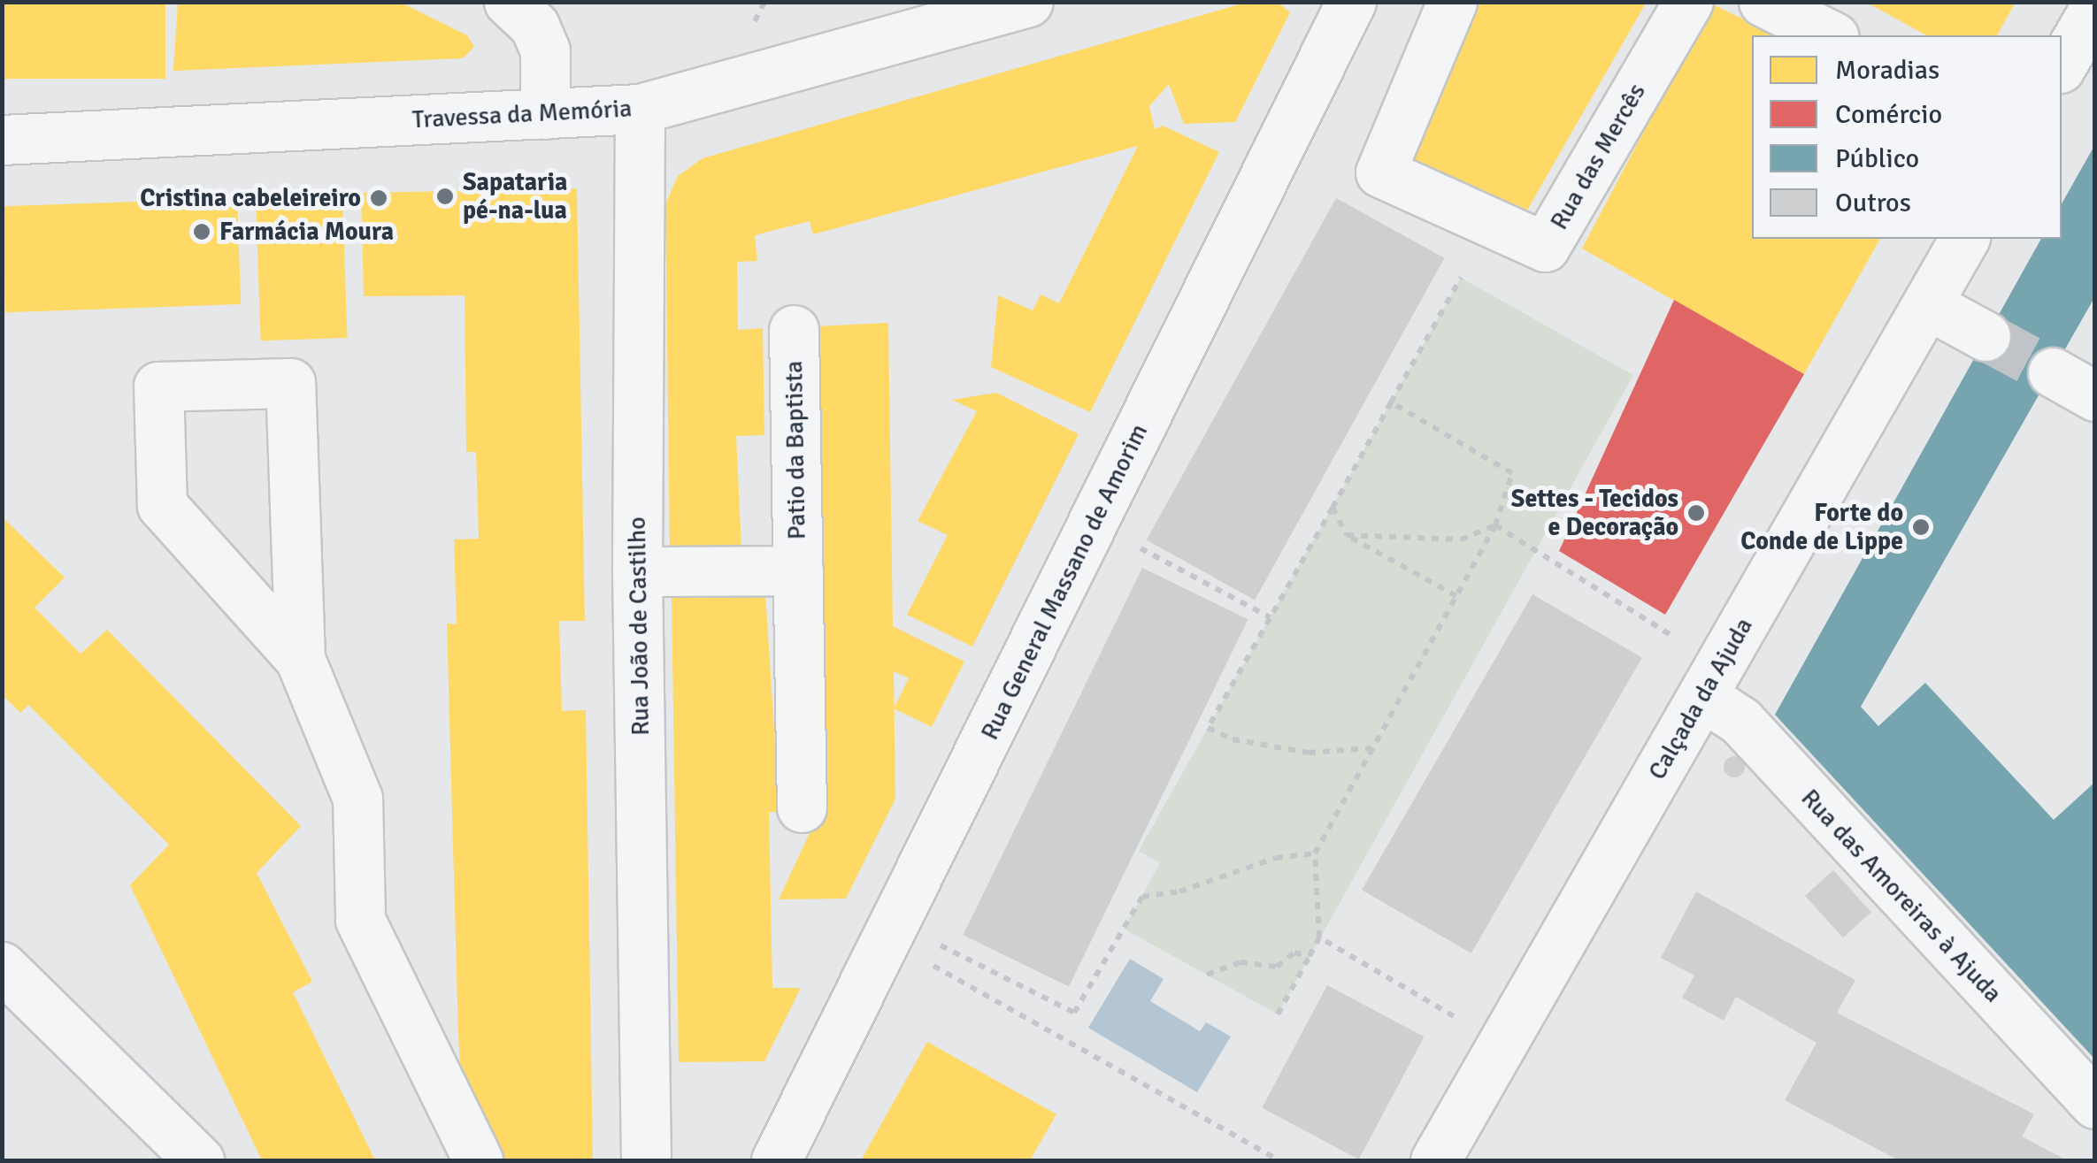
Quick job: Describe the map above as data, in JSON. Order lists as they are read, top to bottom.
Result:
{
  "streets": {
    "street": [
      "Travessa da Memória",
      "Rua das Mercês",
      "Patio da Baptista",
      "Rua General Massano de Amorim",
      "Rua João de Castilho",
      "Calçada da Ajuda",
      "Rua das Amoreiras à Ajuda"
    ]
  },
  "crossings": [
    ["Travessa da Memória", "Rua João de Castilho"],
    ["Patio da Baptista", "Rua João de Castilho"],
    ["Calçada da Ajuda", "Rua das Amoreiras à Ajuda"]
  ],
  "places": [
    "Sapataria pé-na-lua",
    "Cristina cabeleireiro",
    "Farmácia Moura",
    "Settes - Tecidos e Decoração",
    "Forte do Conde de Lippe"
  ],
  "legend": [
    "Moradias",
    "Comércio",
    "Público",
    "Outros"
  ]
}
